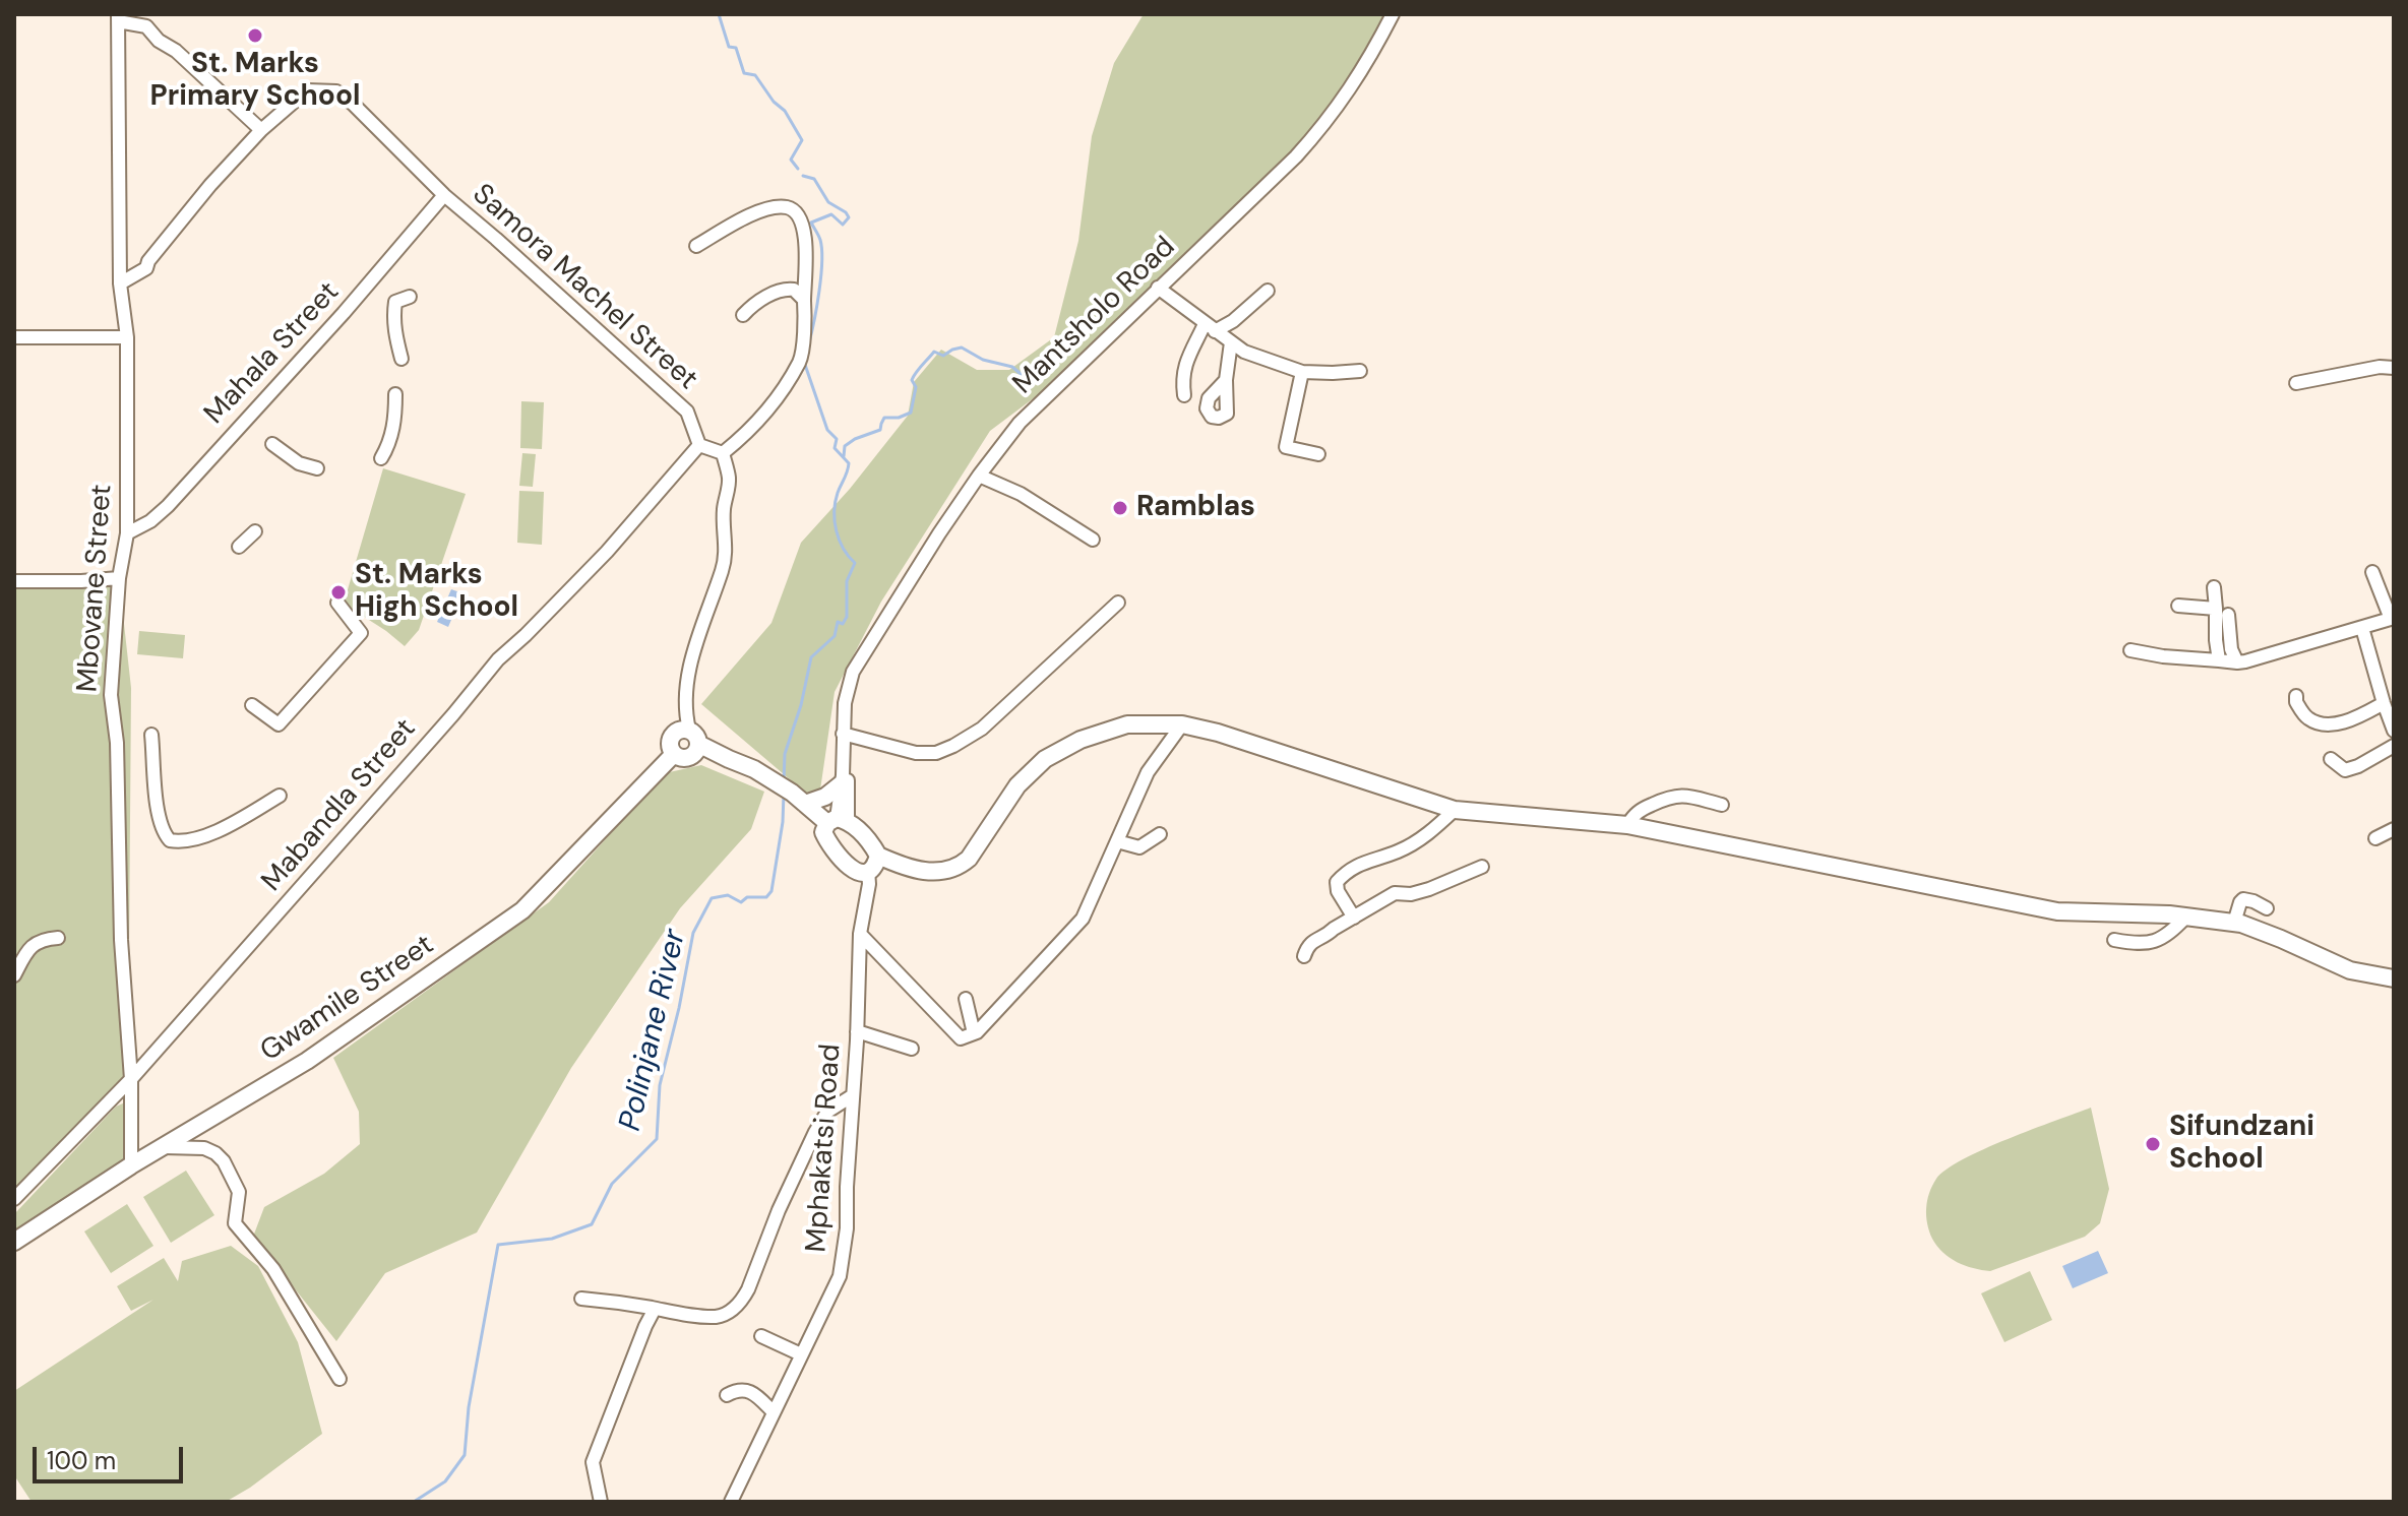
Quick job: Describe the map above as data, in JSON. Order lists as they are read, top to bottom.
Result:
{
  "streets": {
    "main road": ["Gwamile Street"],
    "street": [
      "Samora Machel Street",
      "Mantsholo Road",
      "Mahala Street",
      "Mbovane Street",
      "Mabandla Street",
      "Mphakatsi Road"
    ]
  },
  "crossings": [
    ["Samora Machel Street", "Mahala Street"],
    ["Samora Machel Street", "Mbovane Street"],
    ["Samora Machel Street", "Mabandla Street"],
    ["Mahala Street", "Mbovane Street"],
    ["Mbovane Street", "Mabandla Street"],
    ["Mbovane Street", "Gwamile Street"]
  ],
  "water": ["Polinjane River"],
  "places": [
    "St. Marks Primary School",
    "Ramblas",
    "St. Marks High School",
    "Sifundzani School"
  ],
  "scale_bar": "100 m"
}
